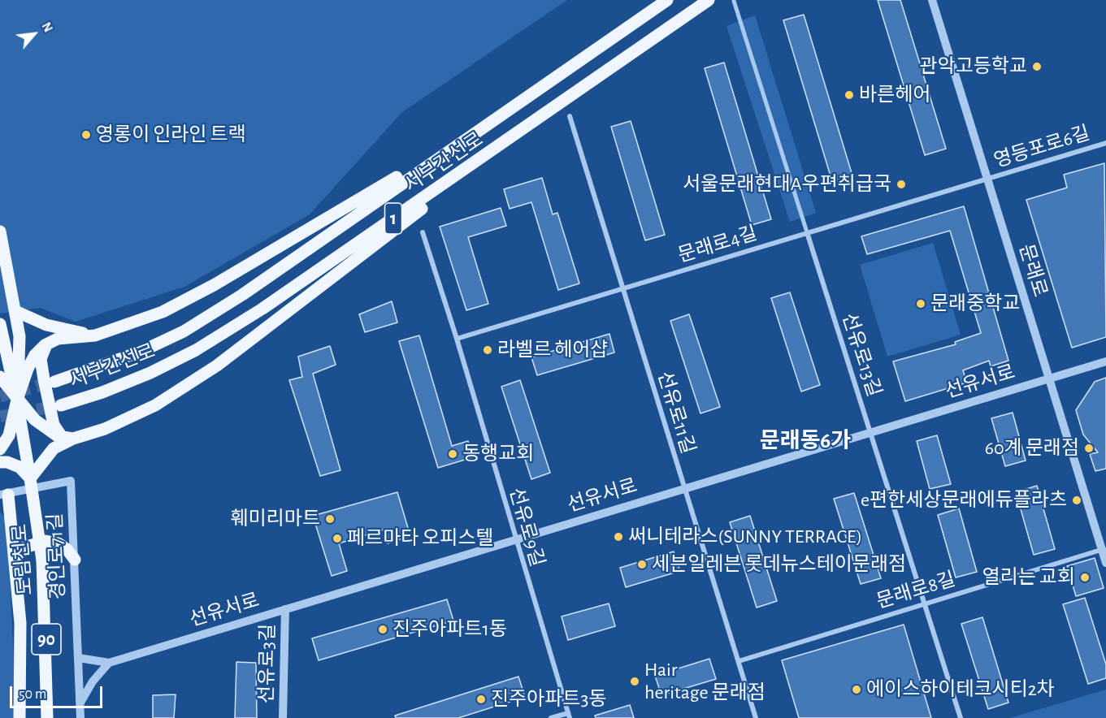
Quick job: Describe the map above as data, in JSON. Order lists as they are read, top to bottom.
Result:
{
  "streets": {
    "main road": [
      "서부간선로",
      "1",
      "도림천로",
      "90"
    ],
    "street": [
      "영등포로6길",
      "문래로4길",
      "문래로",
      "선유로13길",
      "선유서로",
      "선유로11길",
      "선유로9길",
      "경인로71길",
      "문래로8길",
      "선유로3길"
    ]
  },
  "crossings": [
    ["영등포로6길", "문래로4길"],
    ["영등포로6길", "문래로"],
    ["서부간선로", "1"],
    ["1", "도림천로"],
    ["문래로4길", "문래로"],
    ["문래로4길", "선유로13길"],
    ["문래로4길", "선유로11길"],
    ["문래로4길", "선유로9길"],
    ["문래로", "선유서로"],
    ["문래로", "문래로8길"],
    ["선유로13길", "선유서로"],
    ["선유로13길", "문래로8길"],
    ["선유서로", "선유로11길"],
    ["선유서로", "선유로9길"],
    ["선유서로", "경인로71길"],
    ["선유서로", "선유로3길"],
    ["선유로11길", "문래로8길"]
  ],
  "districts": ["문래동6가"],
  "places": [
    "관악고등학교",
    "바른헤어",
    "영롱이 인라인 트랙",
    "서울문래현대A우편취급국",
    "문래중학교",
    "라벨르 헤어샵",
    "60계 문래점",
    "동행교회",
    "e편한세상문래에듀플라츠",
    "훼미리마트",
    "써니테라스(SUNNY TERRACE)",
    "페르마타 오피스텔",
    "세븐일레븐 롯데뉴스테이문래점",
    "열리는 교회",
    "진주아파트1동",
    "Hair heritage 문래점",
    "에이스하이테크시티2차",
    "진주아파트3동"
  ],
  "scale_bar": "50 m",
  "north": "top right"
}
